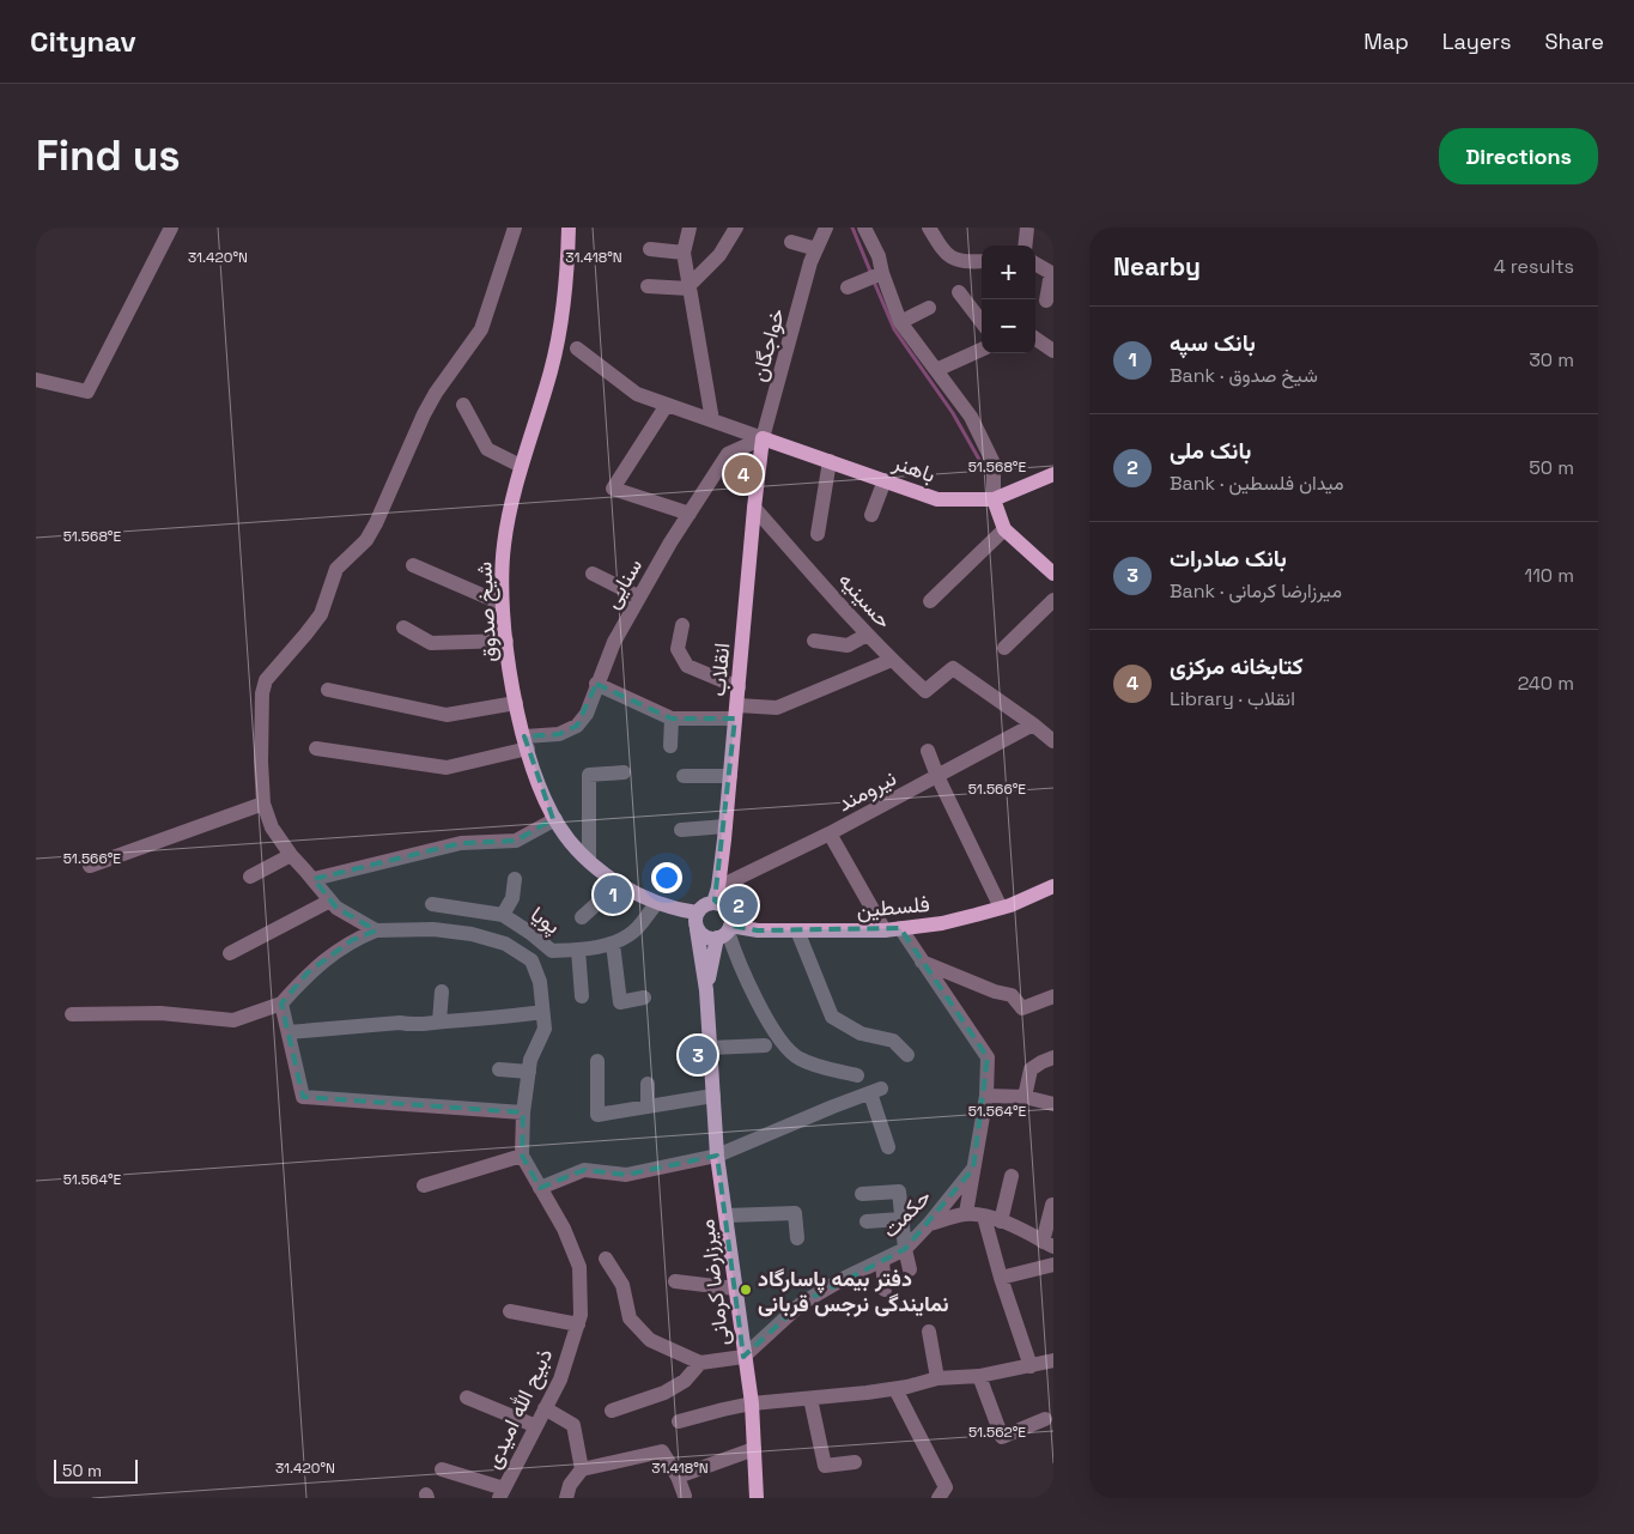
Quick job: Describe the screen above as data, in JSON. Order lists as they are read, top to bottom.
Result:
{
  "streets": {
    "main road": [
      "باهنر",
      "شیخ صدوق",
      "انقلاب",
      "فلسطین",
      "میرزارضا کرمانی"
    ],
    "street": [
      "خواجگان",
      "سنایی",
      "حسینیه",
      "نیرومند",
      "پویا",
      "حکمت",
      "ذبیح الله امیدی"
    ]
  },
  "crossings": [
    ["خواجگان", "باهنر"],
    ["خواجگان", "سنایی"],
    ["خواجگان", "انقلاب"],
    ["باهنر", "سنایی"],
    ["باهنر", "انقلاب"],
    ["سنایی", "شیخ صدوق"],
    ["سنایی", "انقلاب"],
    ["حسینیه", "انقلاب"],
    ["حسینیه", "نیرومند"],
    ["شیخ صدوق", "پویا"],
    ["انقلاب", "نیرومند"],
    ["نیرومند", "حکمت"],
    ["فلسطین", "حکمت"],
    ["حکمت", "میرزارضا کرمانی"]
  ],
  "places": ["دفتر بیمه پاسارگاد نمایندگی نرجس قربانی"],
  "scale_bar": "50 m",
  "page": {
    "header": "Citynav",
    "nav": ["Map", "Layers", "Share"],
    "buttons": "Directions",
    "title": "Find us",
    "heading": ["Nearby", "4 results"],
    "map_buttons": ["+", "−"],
    "list": [
      {
        "mark": "1",
        "name": "بانک سپه",
        "note": "Bank · شیخ صدوق",
        "value": "30 m"
      },
      {
        "mark": "2",
        "name": "بانک ملی",
        "note": "Bank · میدان فلسطین",
        "value": "50 m"
      },
      {
        "mark": "3",
        "name": "بانک صادرات",
        "note": "Bank · میرزارضا کرمانی",
        "value": "110 m"
      },
      {
        "mark": "4",
        "name": "کتابخانه مرکزی",
        "note": "Library · انقلاب",
        "value": "240 m"
      }
    ],
    "pins": [
      "4",
      "1",
      "2",
      "3"
    ],
    "scale": "50 m"
  },
  "coordinates": [
    "31.420°N",
    "31.418°N",
    "51.568°E",
    "51.566°E",
    "51.564°E",
    "51.562°E"
  ]
}
